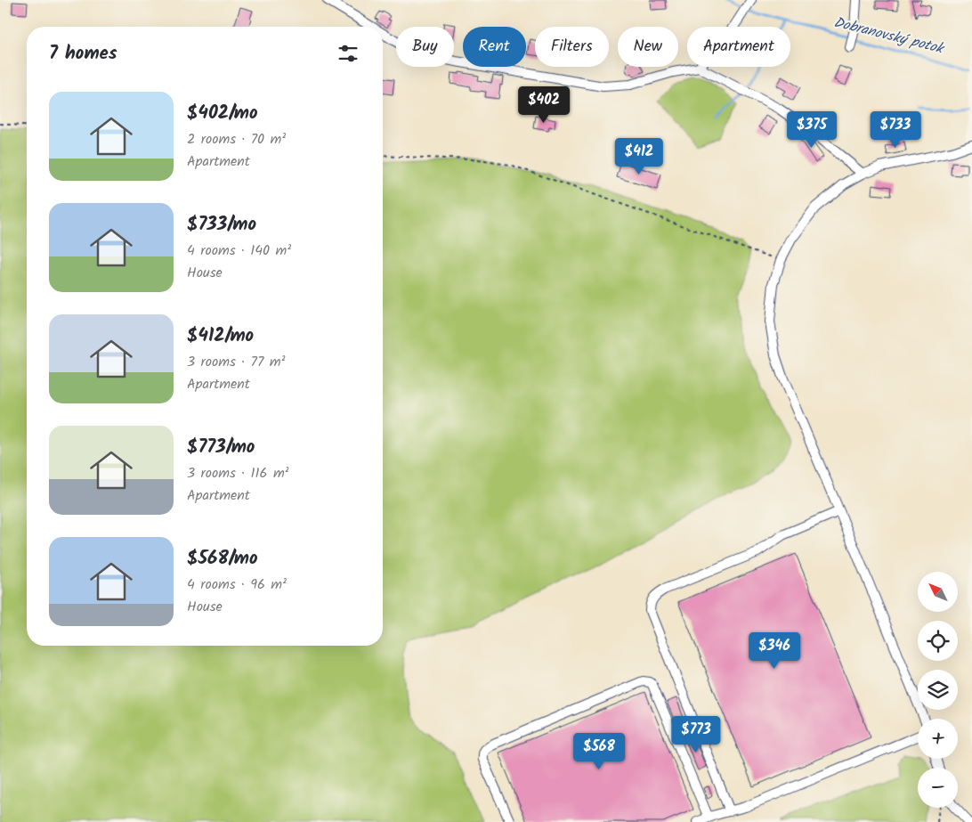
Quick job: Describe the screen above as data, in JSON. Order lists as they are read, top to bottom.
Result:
{
  "water": ["Dobranovský potok"],
  "north": "top left",
  "page": {
    "chip": [
      "Buy",
      "Rent",
      "Filters",
      "New",
      "Apartment"
    ],
    "heading": "7 homes",
    "list": [
      {
        "name": "$402/mo",
        "note": "2 rooms · 70 m² · Apartment"
      },
      {
        "name": "$733/mo",
        "note": "4 rooms · 140 m² · House"
      },
      {
        "name": "$412/mo",
        "note": "3 rooms · 77 m² · Apartment"
      },
      {
        "name": "$773/mo",
        "note": "3 rooms · 116 m² · Apartment"
      },
      {
        "name": "$568/mo",
        "note": "4 rooms · 96 m² · House"
      }
    ],
    "price": [
      "$402",
      "$375",
      "$733",
      "$412",
      "$346",
      "$773",
      "$568"
    ],
    "map_buttons": ["+", "−"]
  }
}
